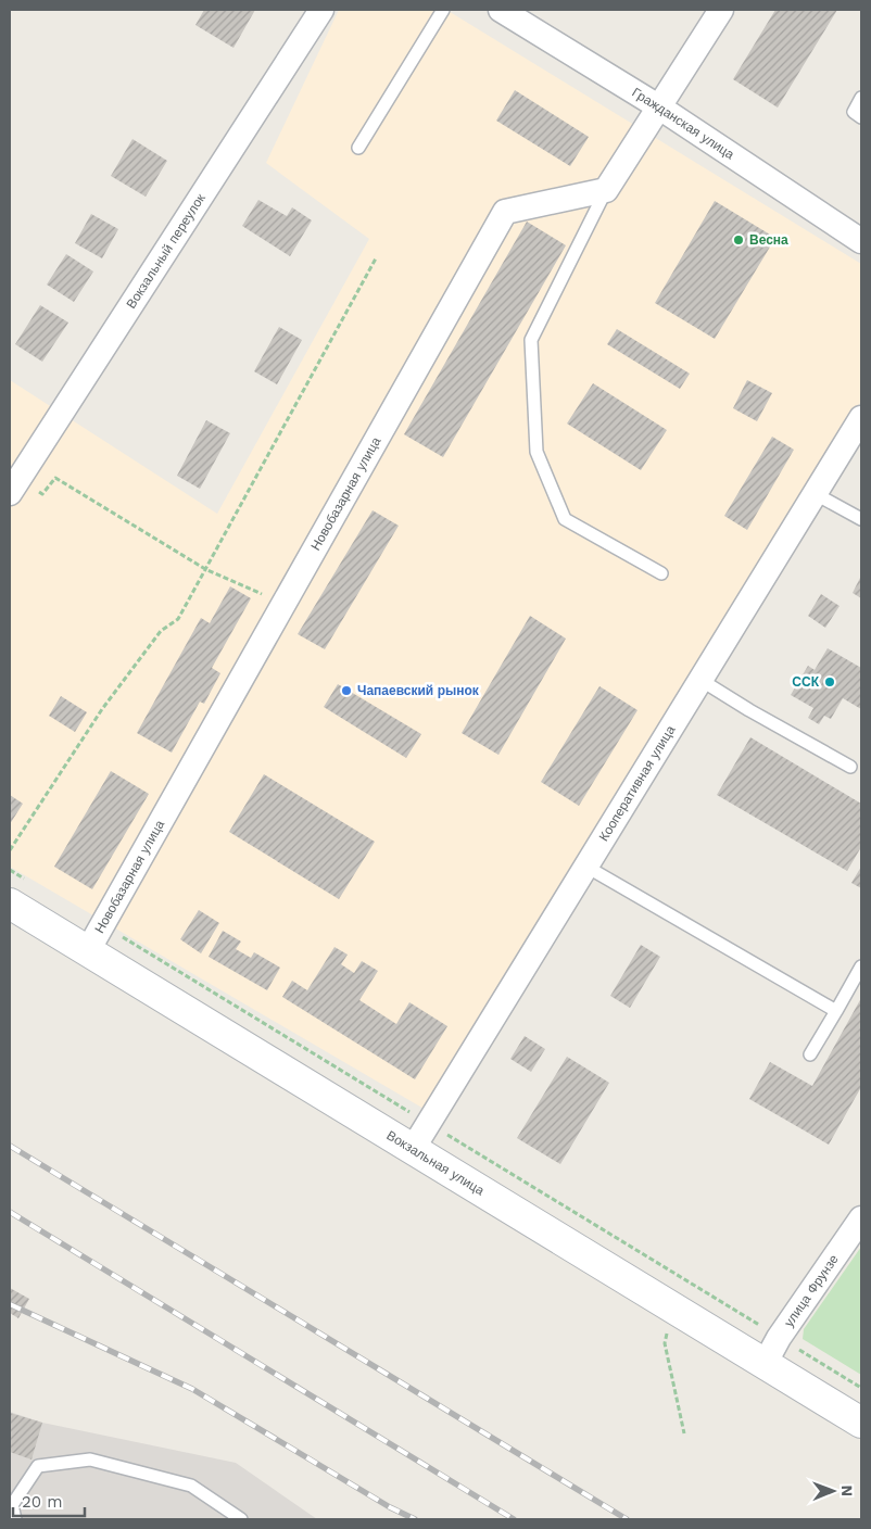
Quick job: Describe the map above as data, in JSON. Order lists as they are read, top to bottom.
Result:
{
  "streets": {
    "street": [
      "Гражданская улица",
      "Вокзальный переулок",
      "Новобазарная улица",
      "Кооперативная улица",
      "Вокзальная улица",
      "улица Фрунзе"
    ]
  },
  "crossings": [
    ["Новобазарная улица", "Вокзальная улица"],
    ["Кооперативная улица", "Вокзальная улица"],
    ["Вокзальная улица", "улица Фрунзе"]
  ],
  "places": ["Весна", "ССК", "Чапаевский рынок"],
  "scale_bar": "20 m",
  "north": "right"
}
